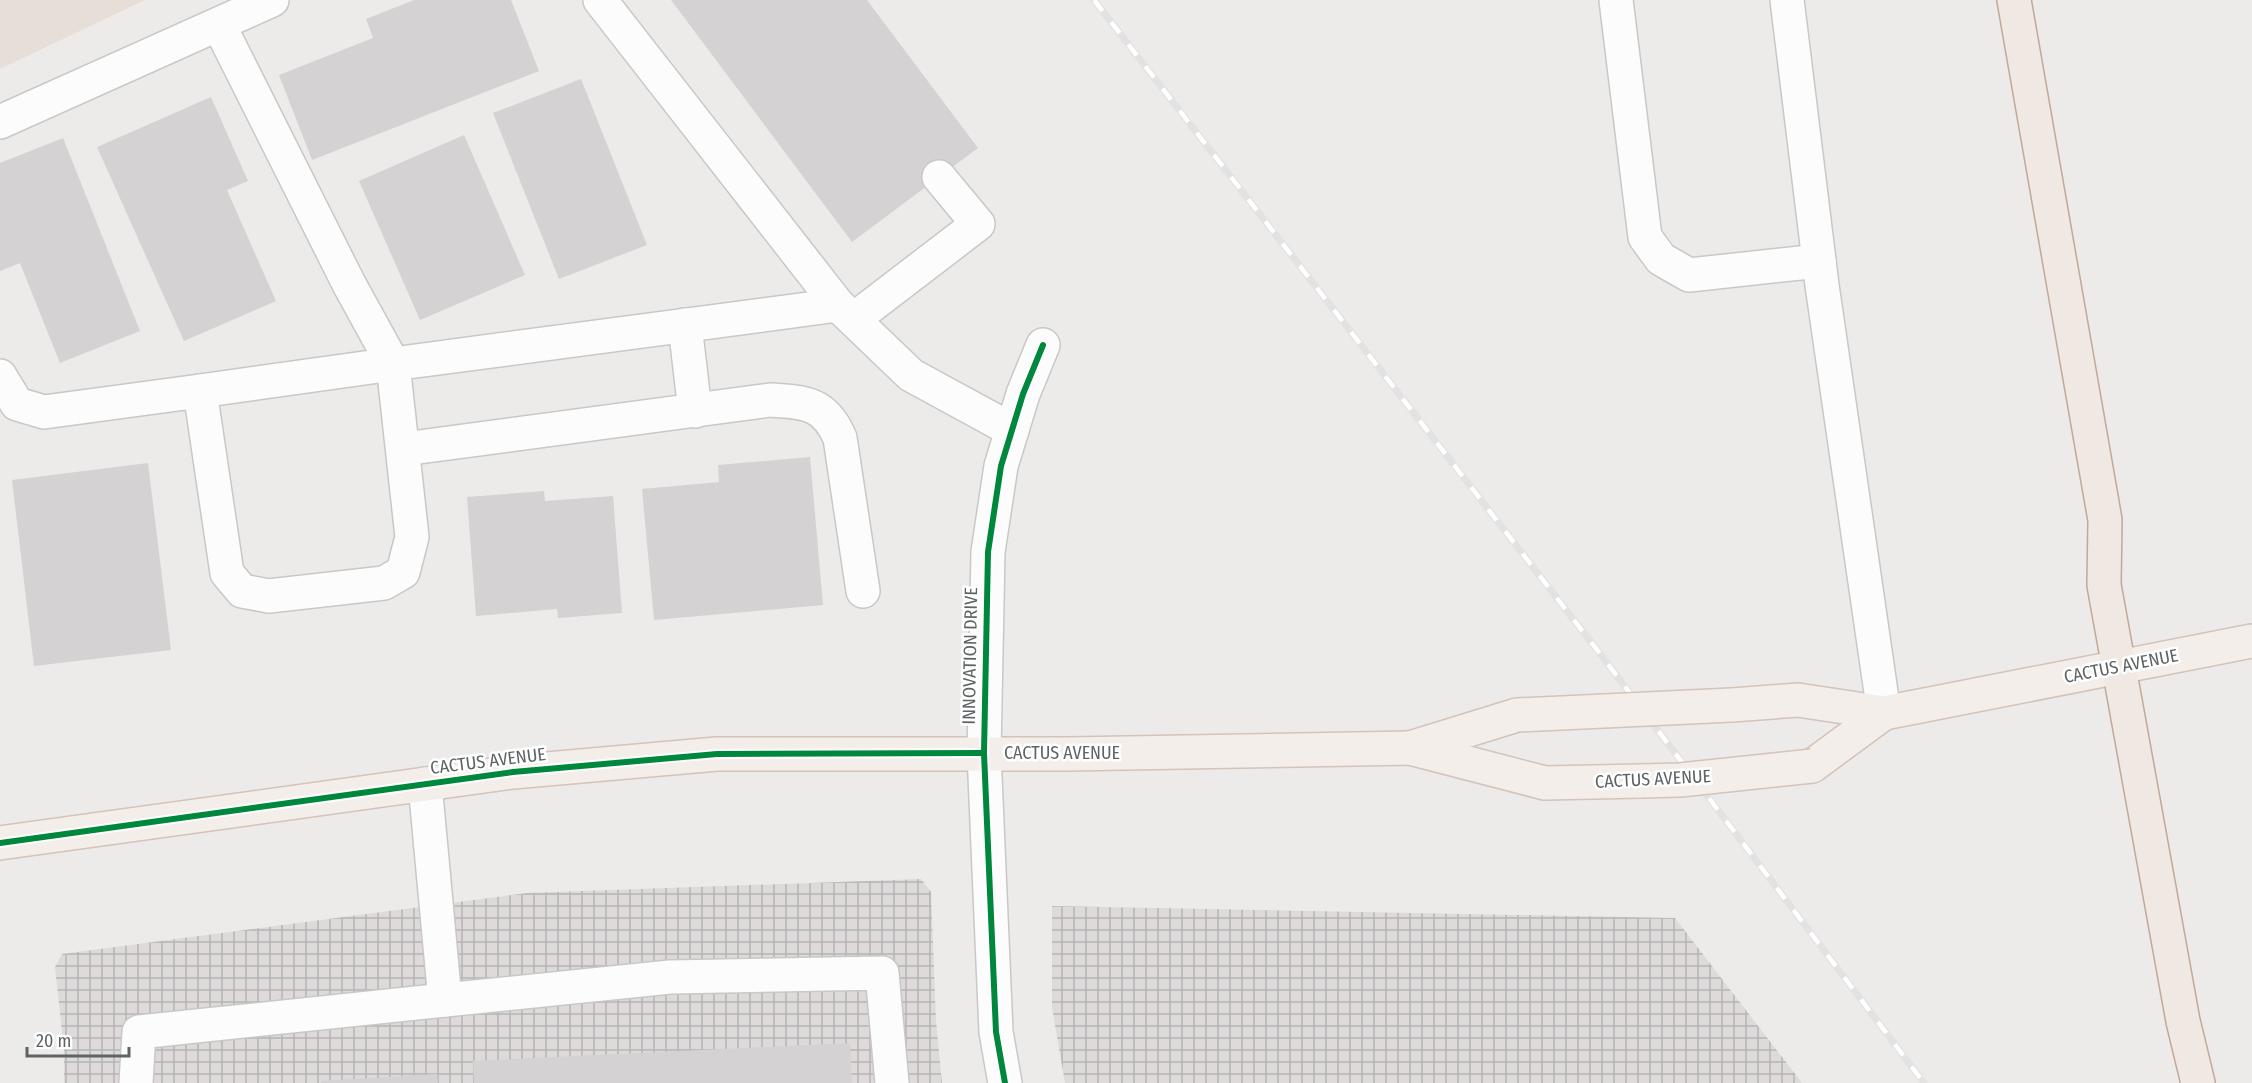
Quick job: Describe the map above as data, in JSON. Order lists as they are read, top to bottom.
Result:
{
  "streets": {
    "main road": ["CACTUS AVENUE"],
    "street": ["INNOVATION DRIVE"]
  },
  "crossings": [
    ["INNOVATION DRIVE", "CACTUS AVENUE"]
  ],
  "scale_bar": "20 m"
}
